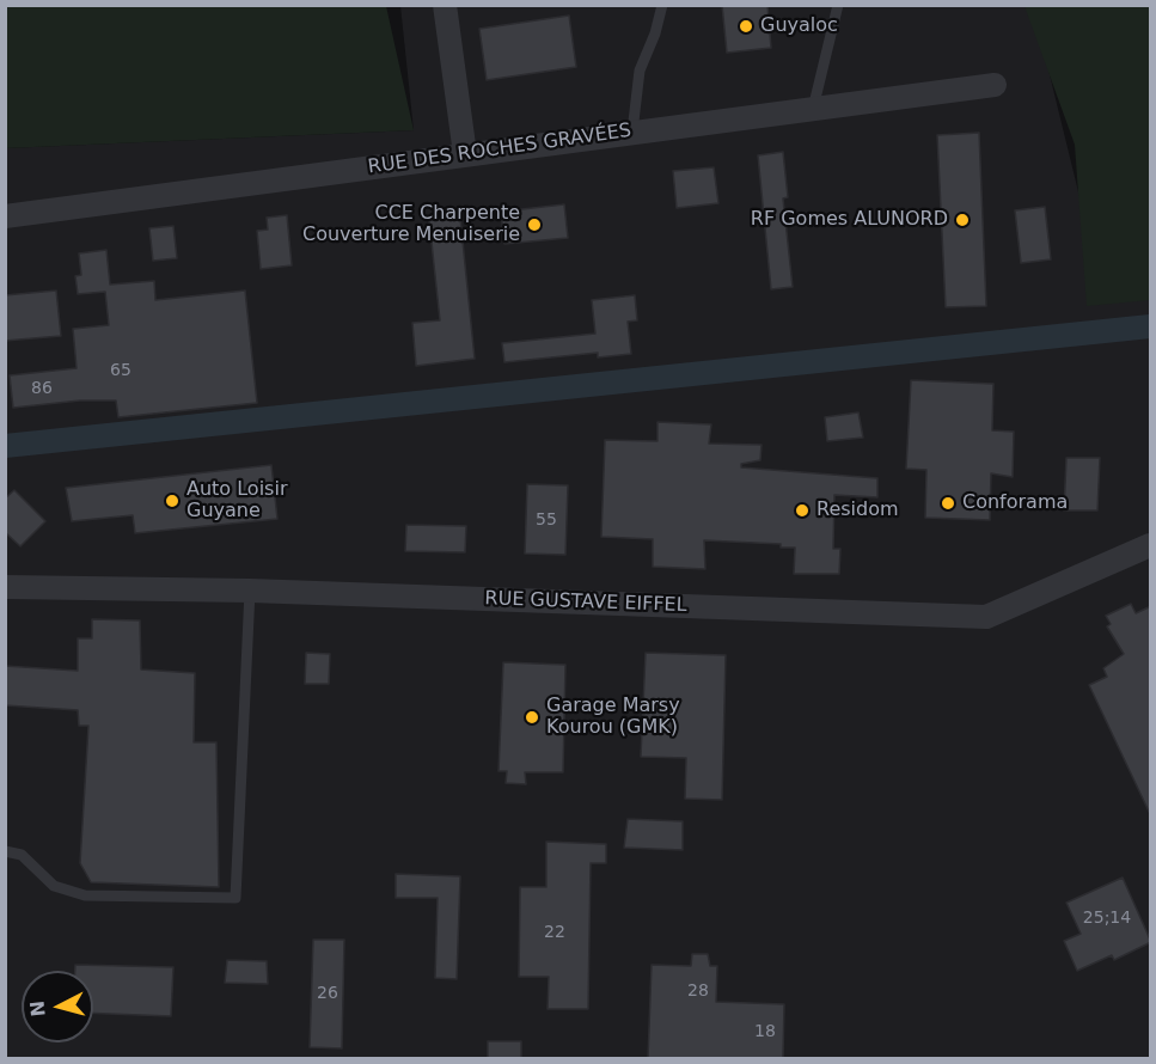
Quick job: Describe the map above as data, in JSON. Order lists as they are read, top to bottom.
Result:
{
  "streets": {
    "street": ["RUE DES ROCHES GRAVÉES", "RUE GUSTAVE EIFFEL"]
  },
  "places": [
    "Guyaloc",
    "RF Gomes ALUNORD",
    "CCE Charpente Couverture Menuiserie",
    "Auto Loisir Guyane",
    "Conforama",
    "Residom",
    "Garage Marsy Kourou (GMK)"
  ],
  "house_numbers": [
    "65",
    "86",
    "55",
    "25;14",
    "22",
    "28",
    "26",
    "18"
  ],
  "north": "left"
}
